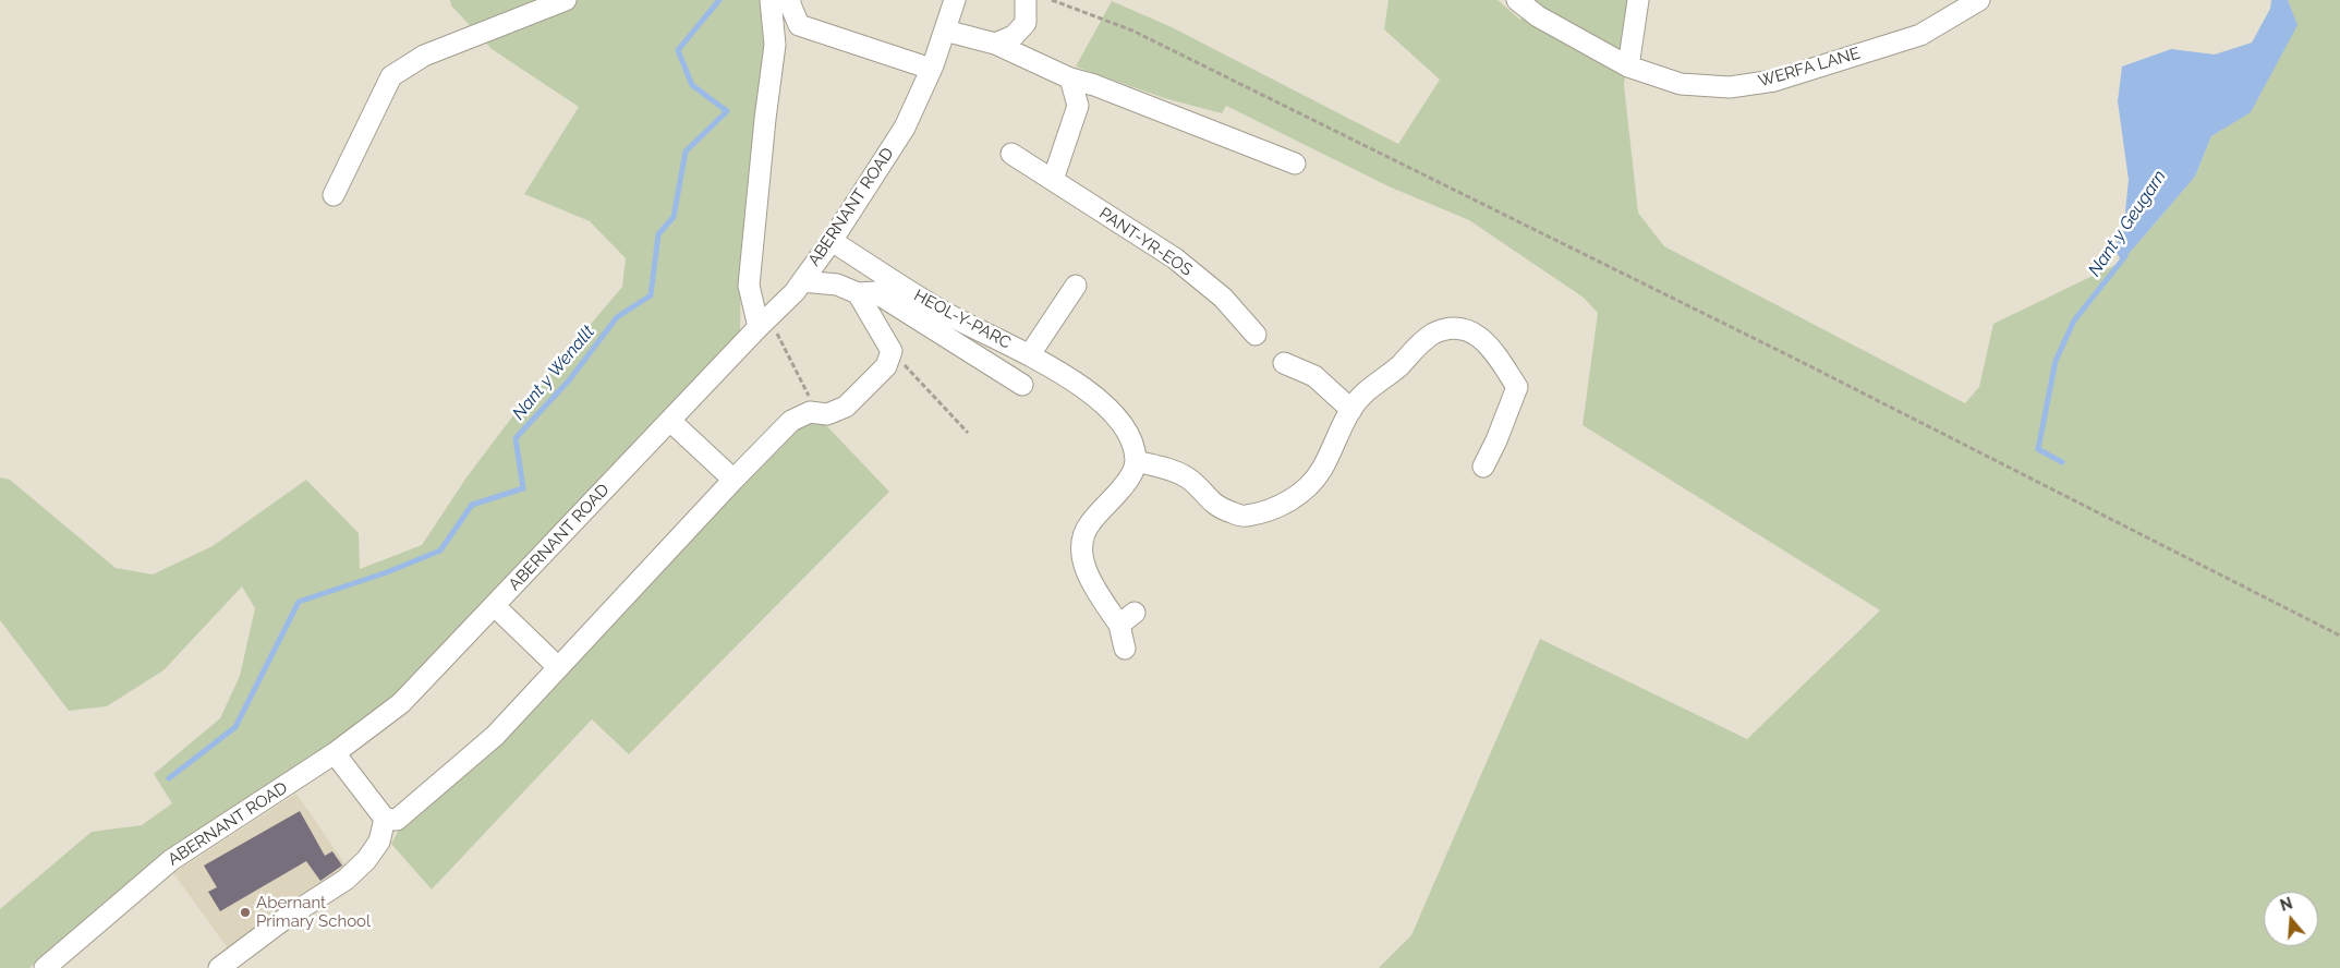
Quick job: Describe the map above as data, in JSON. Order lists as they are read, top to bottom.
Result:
{
  "streets": {
    "street": [
      "WERFA LANE",
      "ABERNANT ROAD",
      "PANT-YR-EOS",
      "HEOL-Y-PARC"
    ]
  },
  "crossings": [
    ["ABERNANT ROAD", "HEOL-Y-PARC"]
  ],
  "water": ["Nant y Geugarn", "Nant y Wenallt"],
  "places": ["Abernant Primary School"],
  "north": "top"
}
